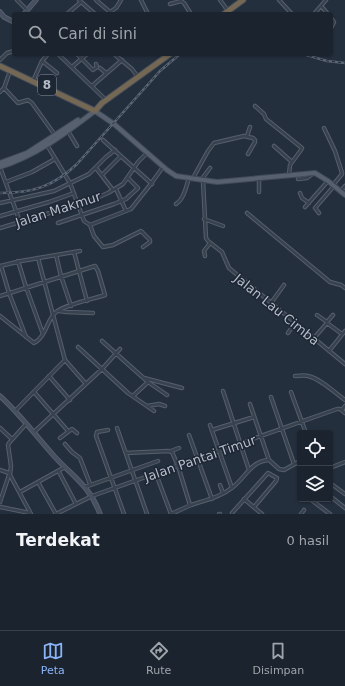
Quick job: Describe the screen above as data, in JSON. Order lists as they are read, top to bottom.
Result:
{
  "streets": {
    "highway": ["8"],
    "street": ["Jalan Makmur", "Jalan Lau Cimba", "Jalan Pantai Timur"]
  },
  "page": {
    "search": "Cari di sini",
    "heading": ["Terdekat", "0 hasil"],
    "nav": ["Peta", "Rute", "Disimpan"]
  }
}
